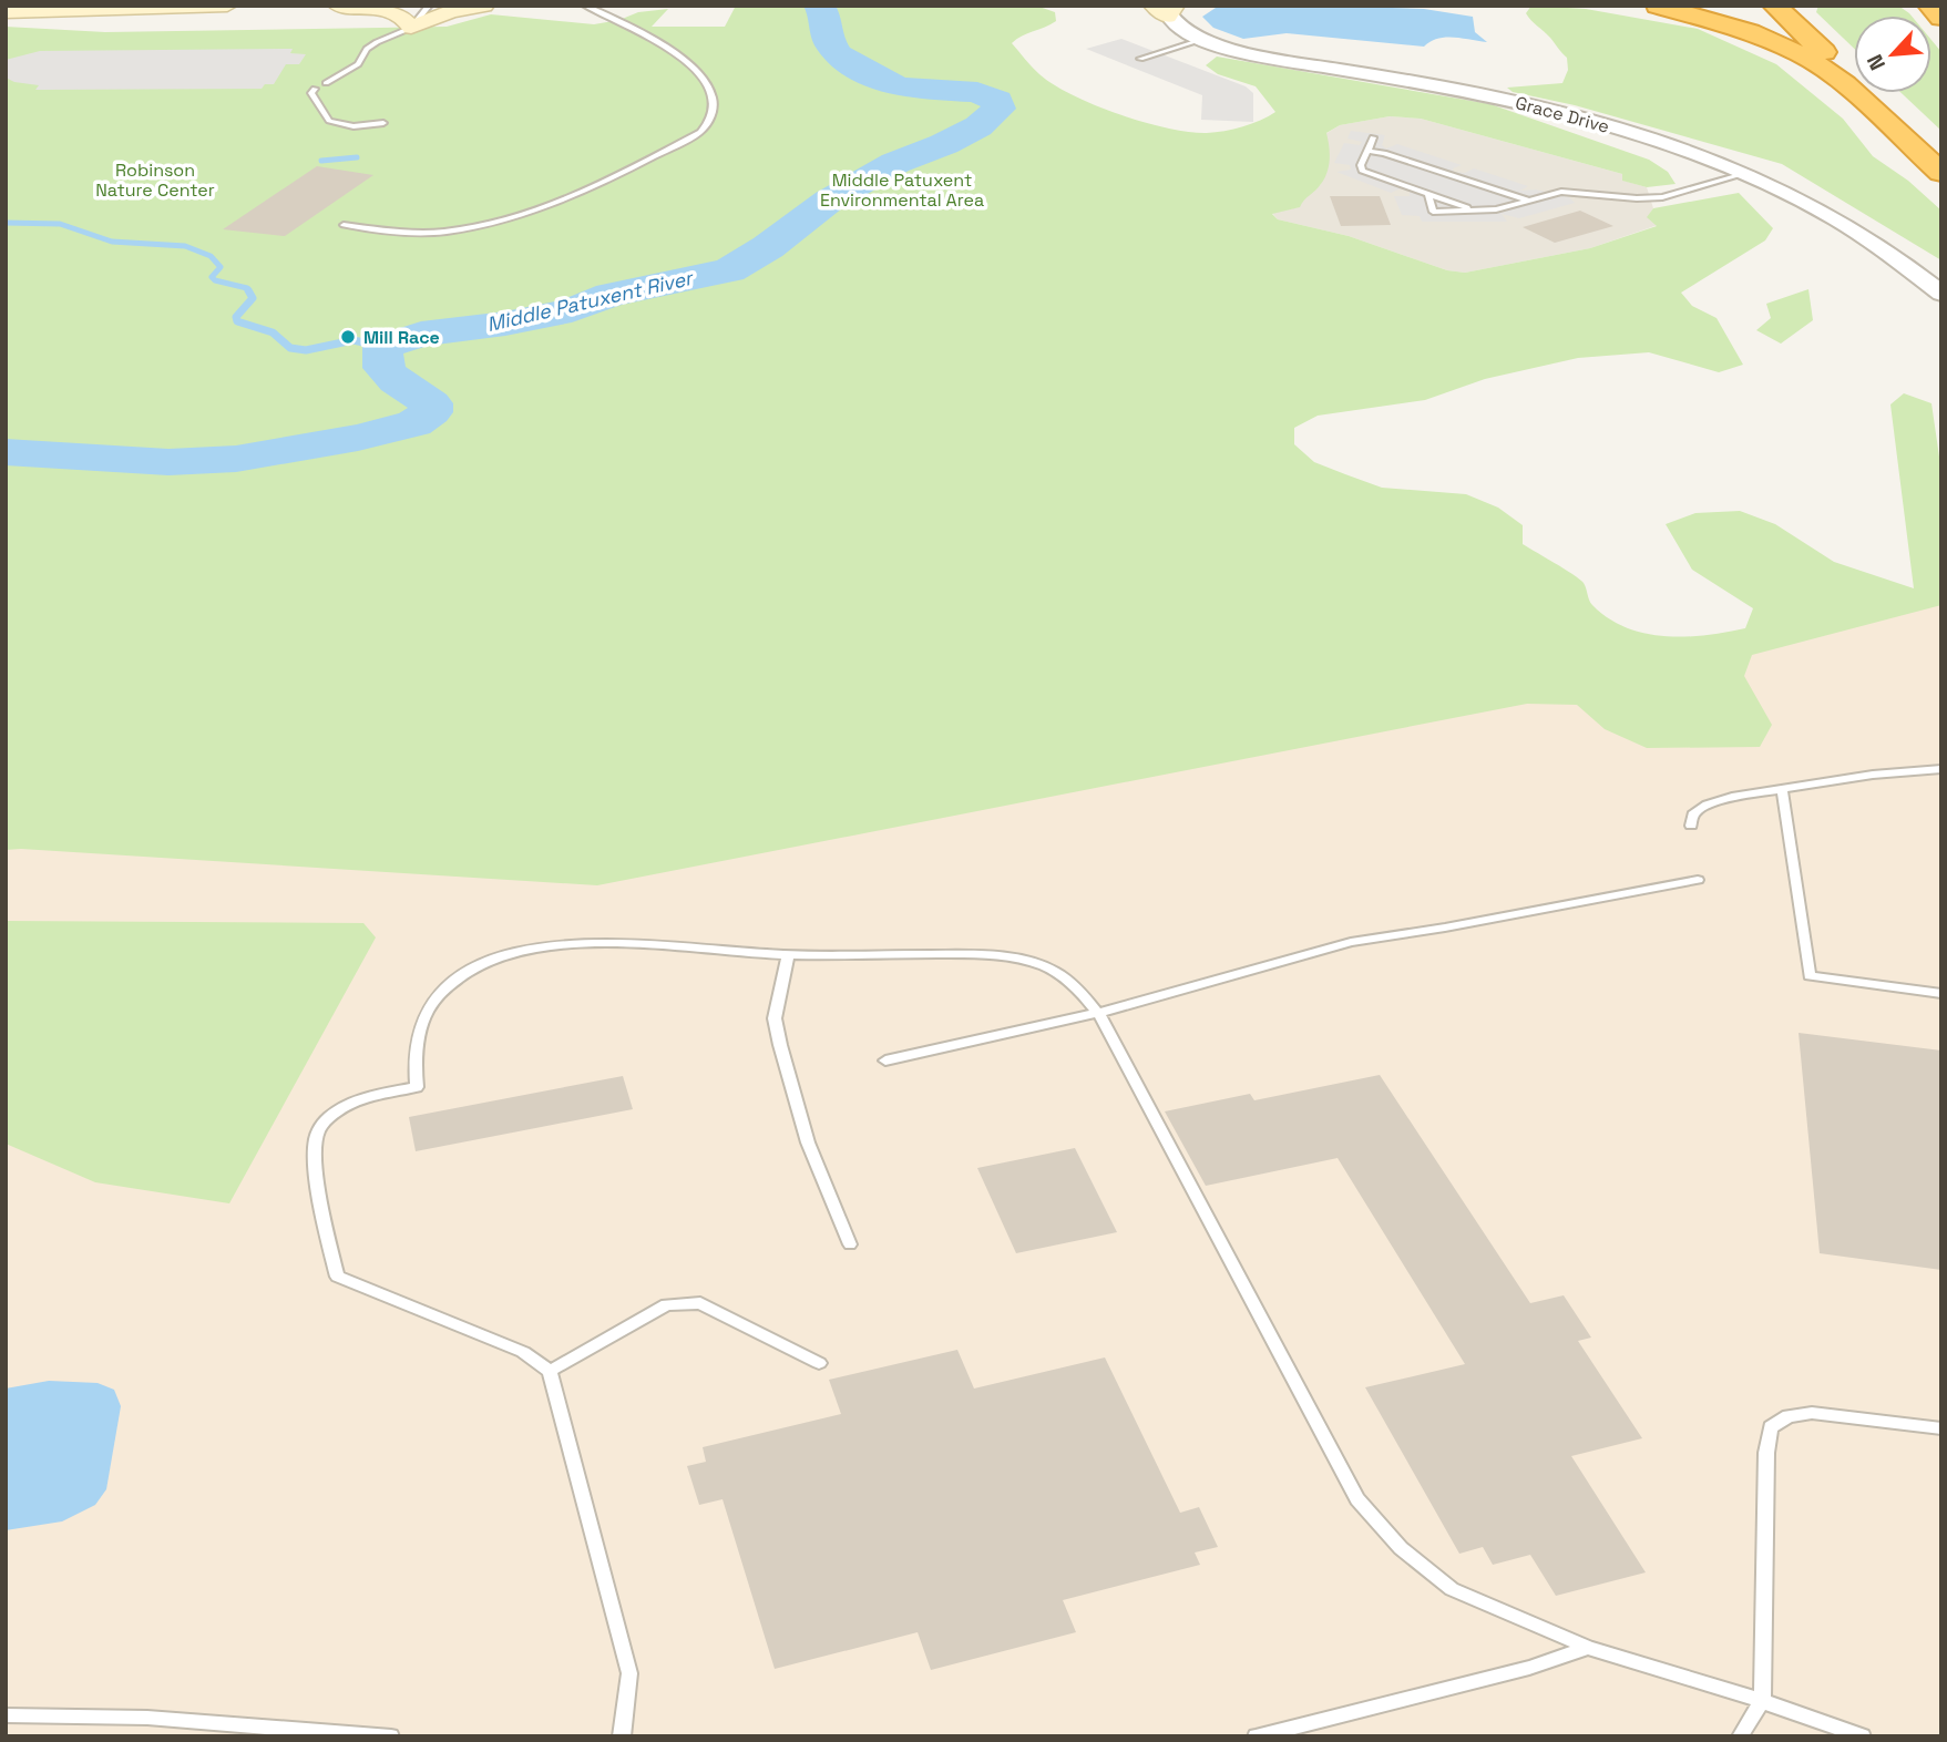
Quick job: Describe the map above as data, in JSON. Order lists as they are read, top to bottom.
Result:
{
  "streets": {
    "street": ["Grace Drive"]
  },
  "water": ["Middle Patuxent River"],
  "parks": ["Robinson Nature Center", "Middle Patuxent Environmental Area"],
  "places": ["Mill Race"],
  "north": "bottom left"
}
